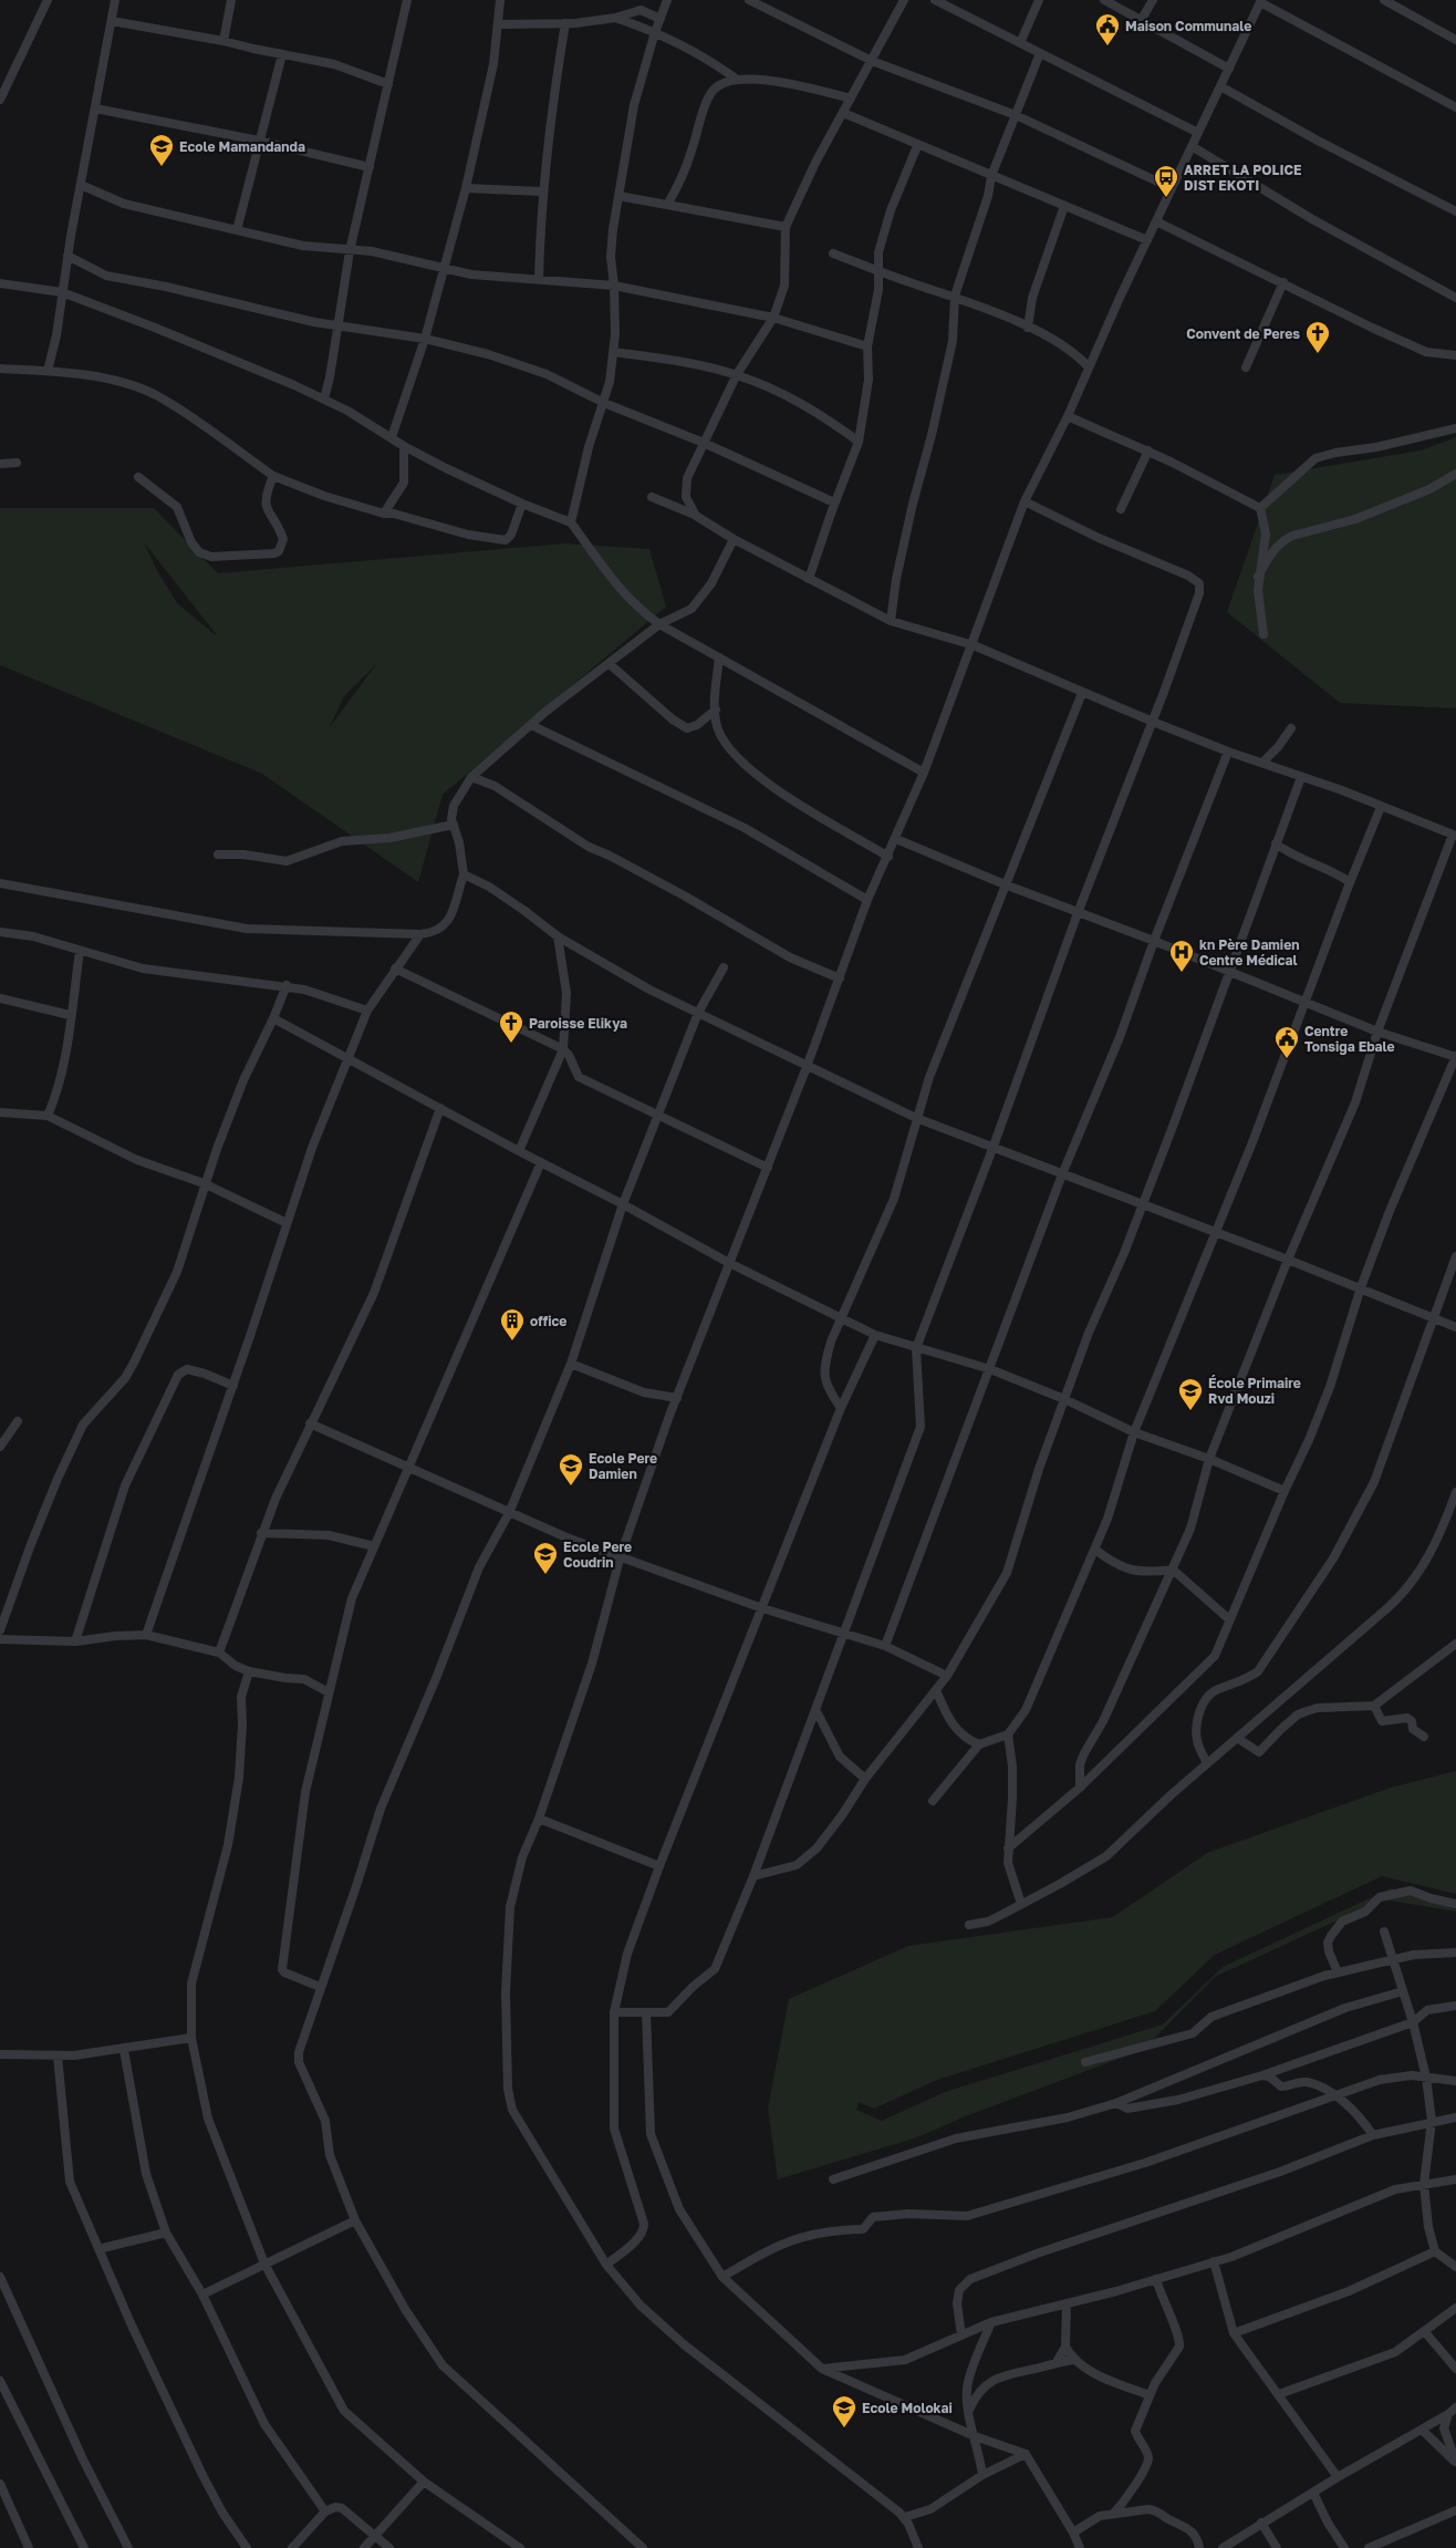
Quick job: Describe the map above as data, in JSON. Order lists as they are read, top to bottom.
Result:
{
  "places": {
    "public building": ["Maison Communale", "Centre Tonsiga Ebale"],
    "school or university": [
      "Ecole Mamandanda",
      "École Primaire Rvd Mouzi",
      "Ecole Pere Damien",
      "Ecole Pere Coudrin",
      "Ecole Molokai"
    ],
    "bus stop": ["ARRET LA POLICE DIST EKOTI"],
    "church": ["Convent de Peres", "Paroisse Elikya"],
    "hospital": ["kn Père Damien Centre Médical"],
    "building": ["office"]
  }
}
